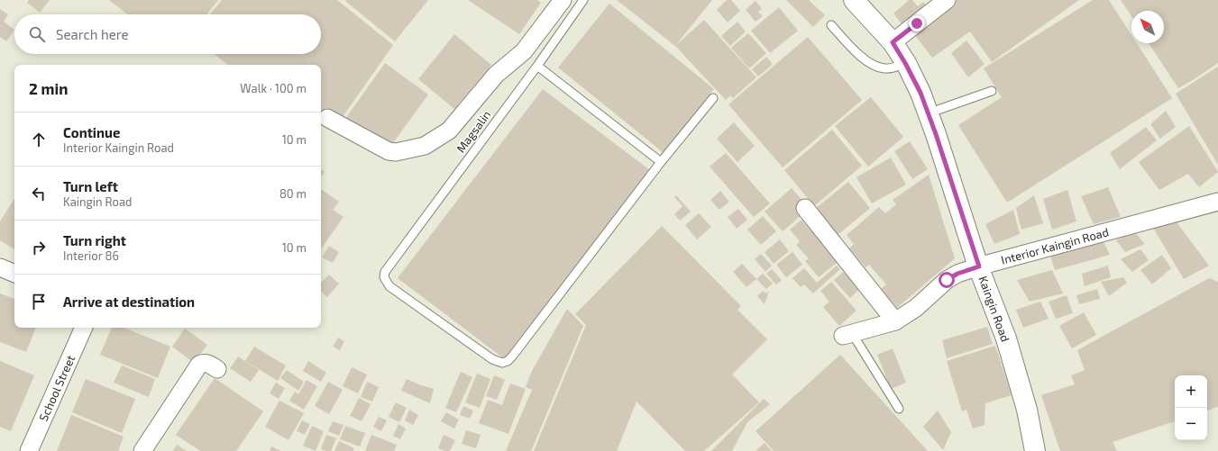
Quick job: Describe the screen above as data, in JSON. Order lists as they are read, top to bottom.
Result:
{
  "streets": {
    "street": ["Interior Kaingin Road", "Kaingin Road", "School Street"],
    "lane": ["Magsalin"]
  },
  "crossings": [
    ["Interior Kaingin Road", "Kaingin Road"]
  ],
  "north": "top left",
  "page": {
    "search": "Search here",
    "heading": ["2 min", "Walk · 100 m"],
    "list": [
      ["Continue", "Interior Kaingin Road", "10 m"],
      ["Turn left", "Kaingin Road", "80 m"],
      ["Turn right", "Interior 86", "10 m"],
      "Arrive at destination"
    ],
    "map_buttons": ["+", "−"]
  }
}
